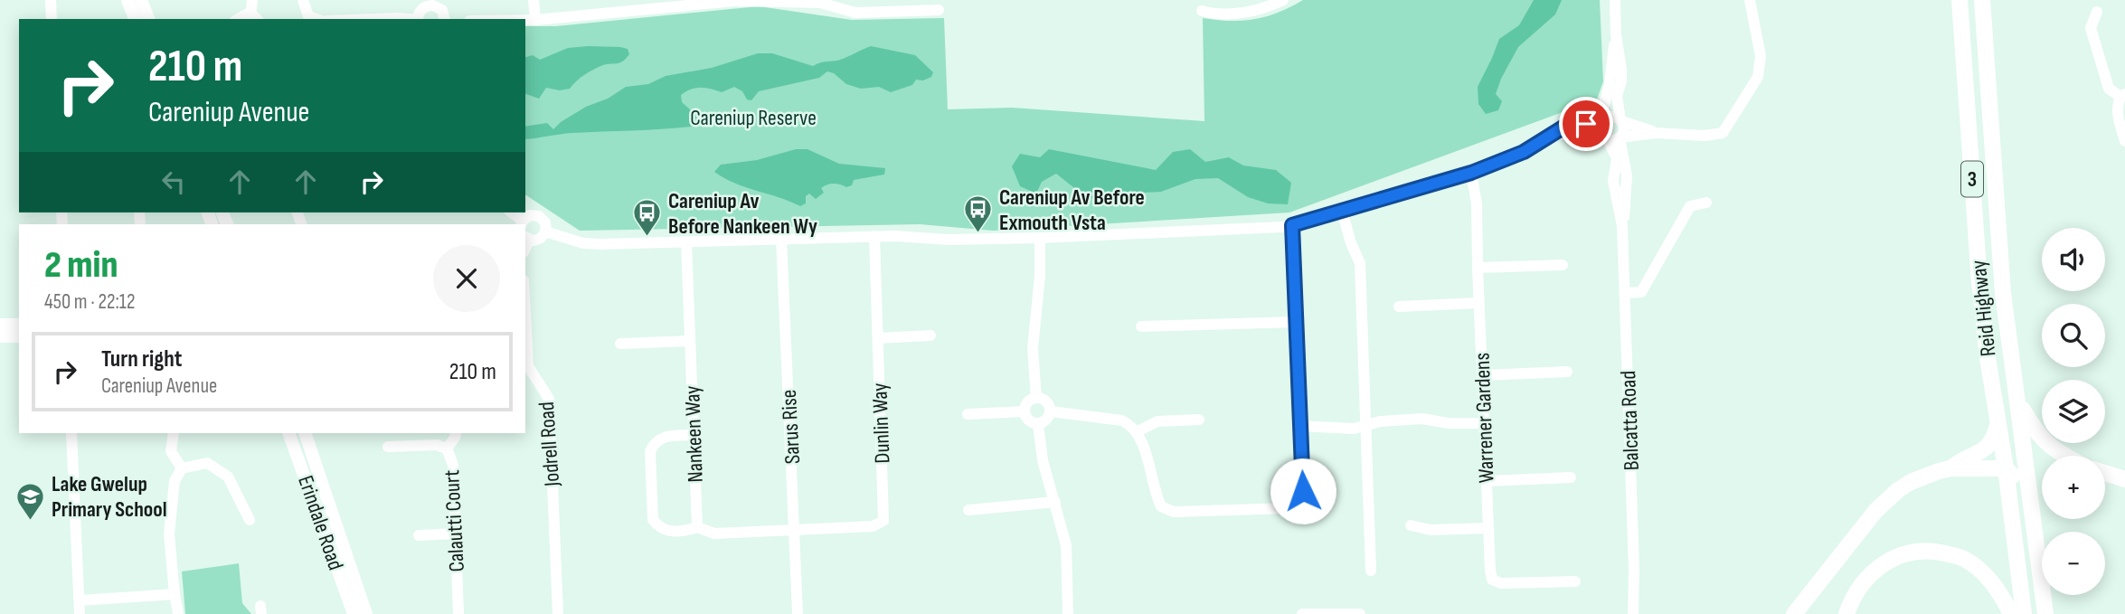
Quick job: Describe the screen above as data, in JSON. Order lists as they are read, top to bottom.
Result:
{
  "streets": {
    "highway": ["3", "Reid Highway"],
    "main road": ["Erindale Road"],
    "street": [
      "Warrener Gardens",
      "Balcatta Road",
      "Dunlin Way",
      "Sarus Rise",
      "Nankeen Way",
      "Jodrell Road",
      "Calautti Court"
    ]
  },
  "crossings": [
    ["Dunlin Way", "Sarus Rise"]
  ],
  "parks": ["Careniup Reserve"],
  "places": {
    "bus stop": ["Careniup Av Before Exmouth Vsta", "Careniup Av Before Nankeen Wy"],
    "school or university": ["Lake Gwelup Primary School"]
  },
  "page": {
    "turn": ["210 m", "Careniup Avenue"],
    "heading": ["2 min", "450 m · 22:12"],
    "map_buttons": ["+", "−"],
    "list": [
      {
        "name": "Turn right",
        "note": "Careniup Avenue",
        "value": "210 m"
      }
    ]
  }
}
